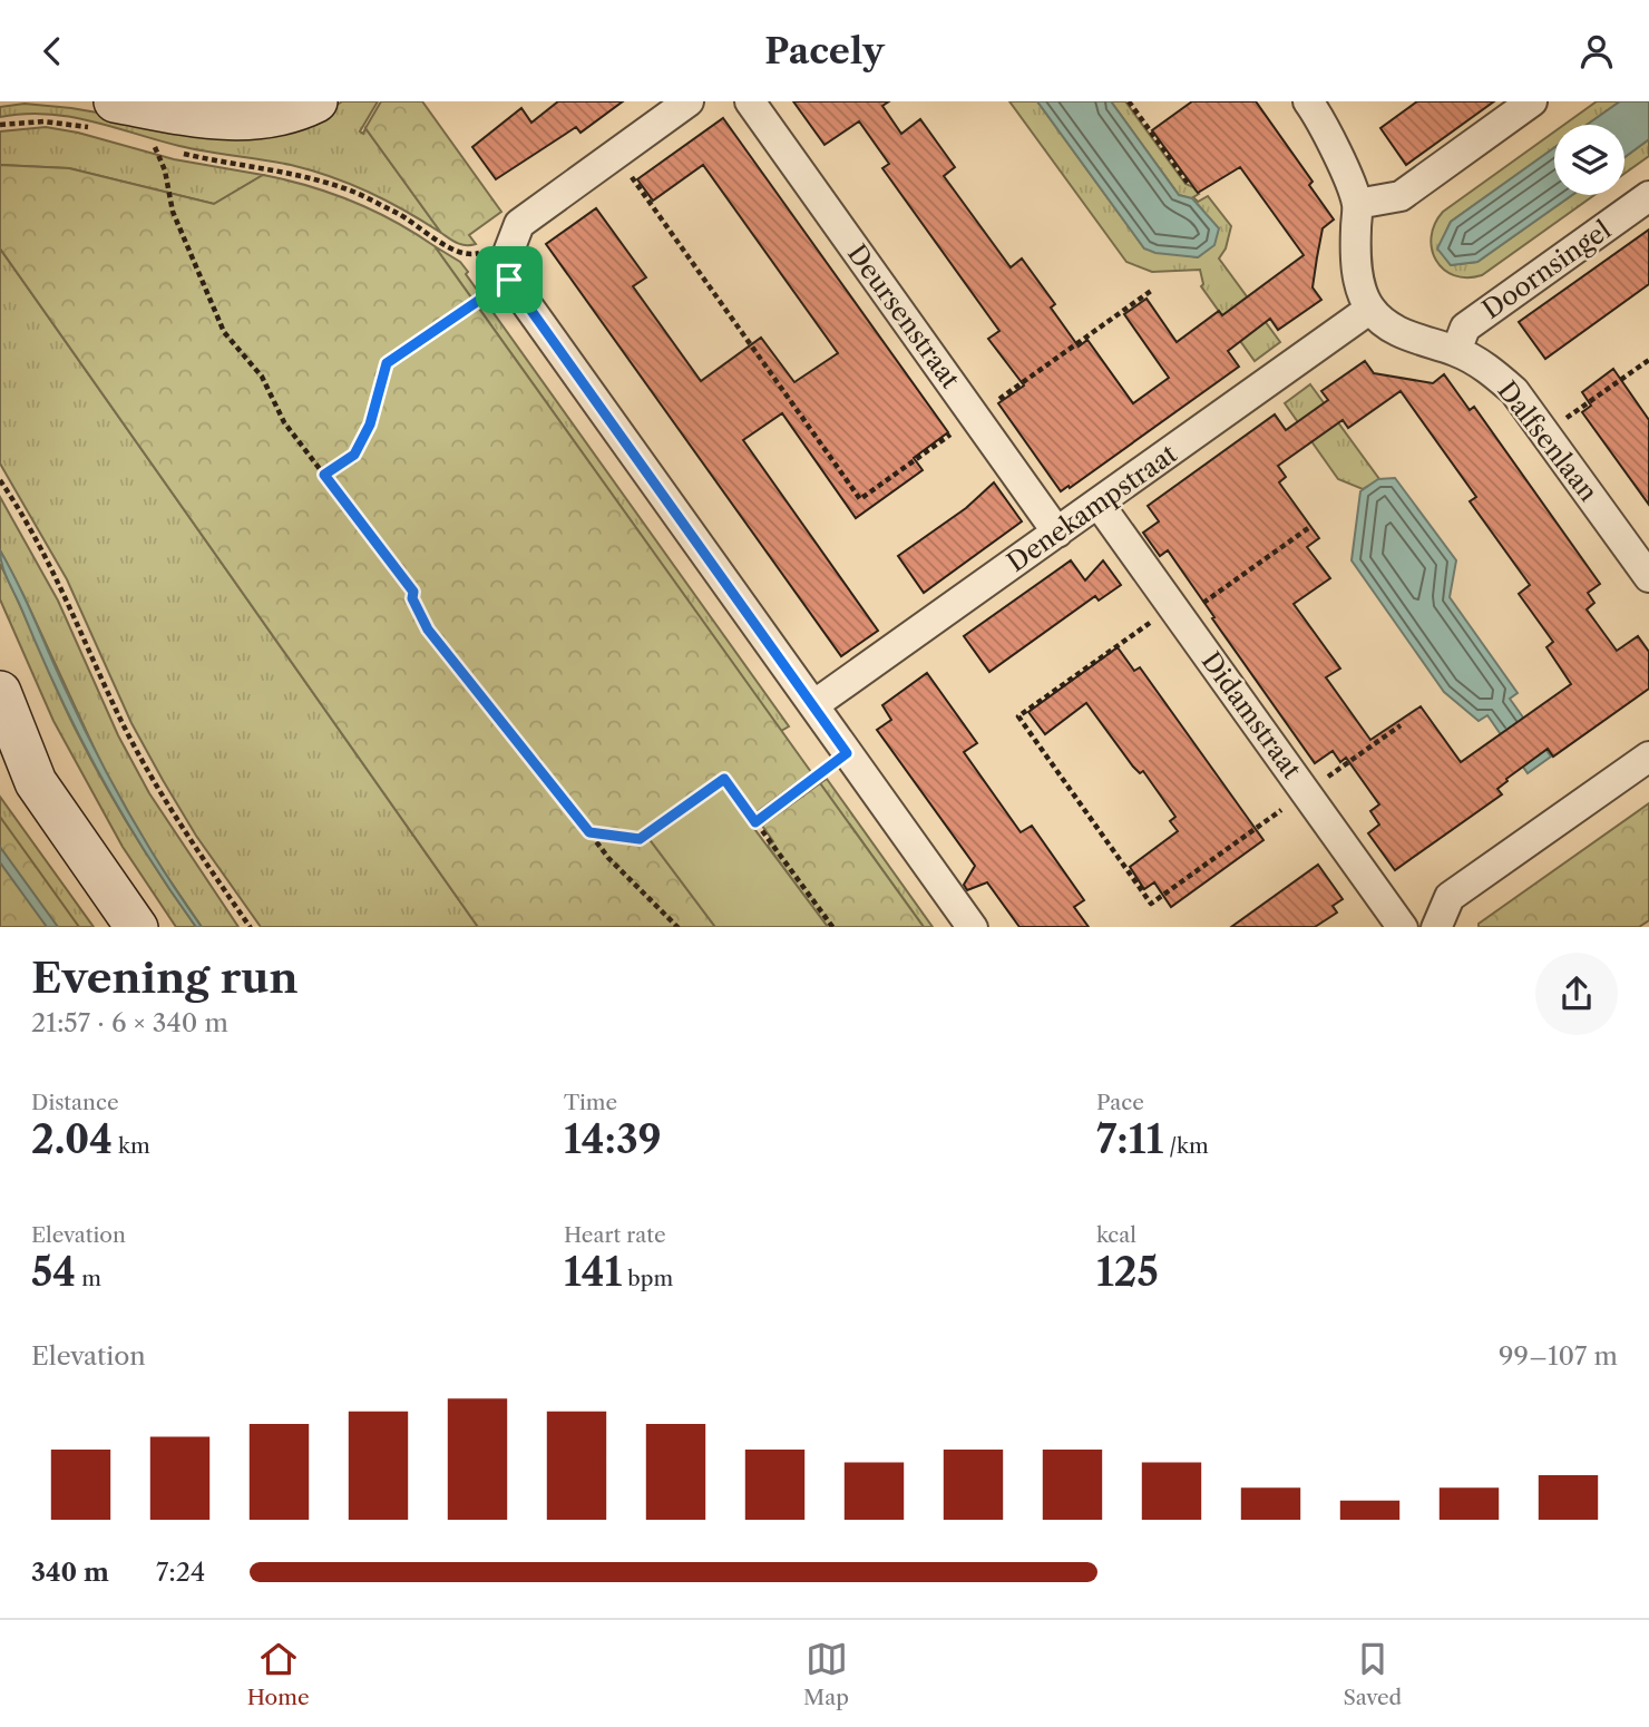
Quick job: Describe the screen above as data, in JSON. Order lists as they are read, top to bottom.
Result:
{
  "streets": {
    "street": [
      "Doornsingel",
      "Deursenstraat",
      "Dalfsenlaan",
      "Denekampstraat",
      "Didamstraat"
    ]
  },
  "crossings": [
    ["Doornsingel", "Dalfsenlaan"],
    ["Deursenstraat", "Denekampstraat"],
    ["Dalfsenlaan", "Denekampstraat"],
    ["Denekampstraat", "Didamstraat"]
  ],
  "page": {
    "header": "Pacely",
    "heading": ["Evening run", "21:57 · 6 × 340 m"],
    "stats": [
      ["Distance", "2.04 km"],
      ["Time", "14:39"],
      ["Pace", "7:11 /km"],
      ["Elevation", "54 m"],
      ["Heart rate", "141 bpm"],
      ["kcal", "125"]
    ],
    "chart": ["Elevation", "99–107 m"],
    "list": [
      {
        "name": "340 m",
        "note": "7:24"
      }
    ],
    "tabs": ["Home", "Map", "Saved"]
  }
}
